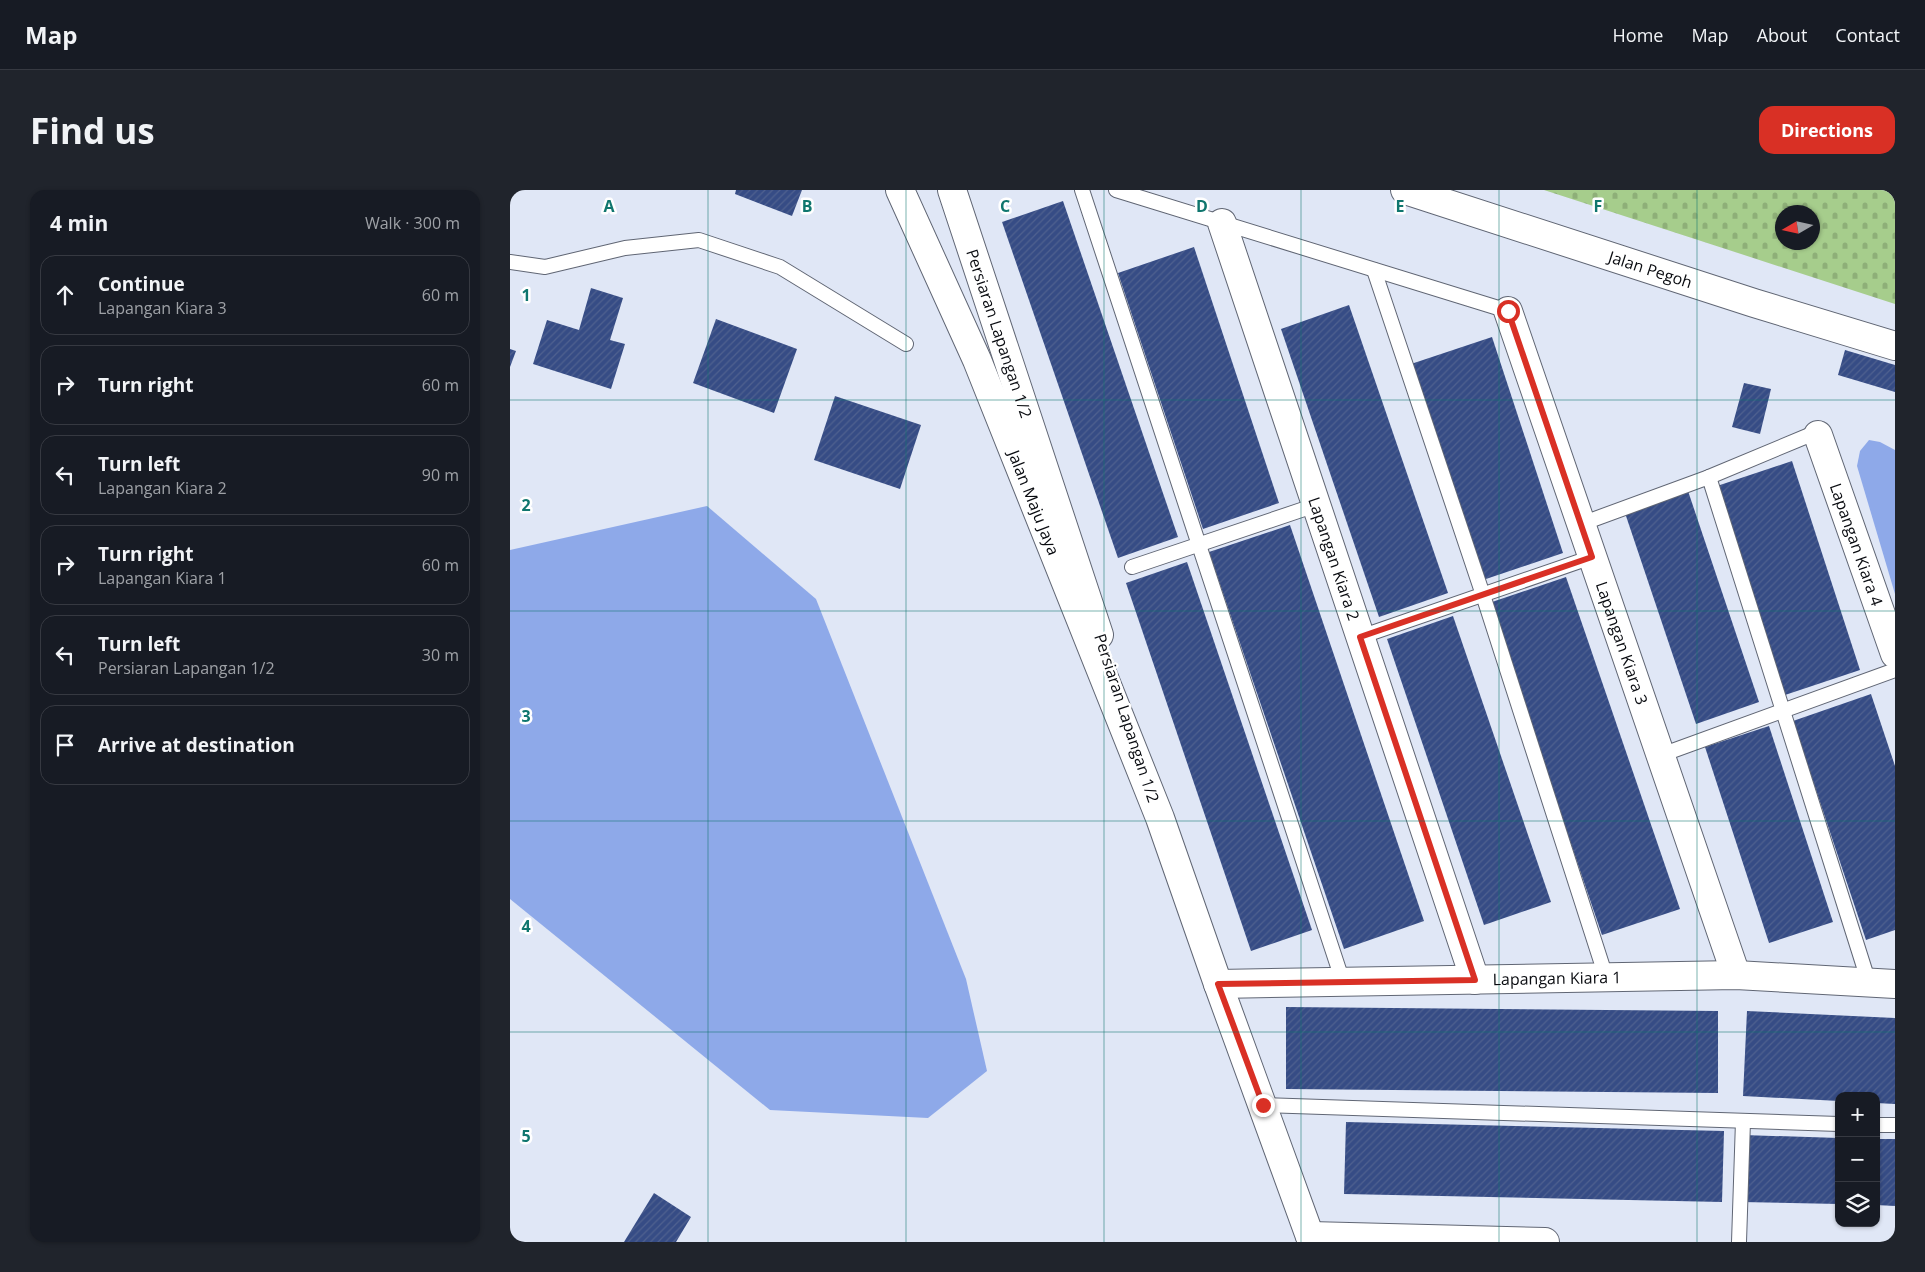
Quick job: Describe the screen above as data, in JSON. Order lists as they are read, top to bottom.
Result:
{
  "streets": {
    "street": [
      "Jalan Pegoh",
      "Persiaran Lapangan 1/2",
      "Jalan Maju Jaya",
      "Lapangan Kiara 4",
      "Lapangan Kiara 2",
      "Lapangan Kiara 3",
      "Lapangan Kiara 1"
    ]
  },
  "crossings": [
    ["Persiaran Lapangan 1/2", "Jalan Maju Jaya"],
    ["Persiaran Lapangan 1/2", "Lapangan Kiara 1"],
    ["Lapangan Kiara 2", "Lapangan Kiara 1"],
    ["Lapangan Kiara 3", "Lapangan Kiara 1"]
  ],
  "north": "left",
  "page": {
    "header": "Map",
    "nav": [
      "Home",
      "Map",
      "About",
      "Contact"
    ],
    "buttons": "Directions",
    "title": "Find us",
    "heading": ["4 min", "Walk · 300 m"],
    "list": [
      ["Continue", "Lapangan Kiara 3", "60 m"],
      ["Turn right", "60 m"],
      ["Turn left", "Lapangan Kiara 2", "90 m"],
      ["Turn right", "Lapangan Kiara 1", "60 m"],
      ["Turn left", "Persiaran Lapangan 1/2", "30 m"],
      "Arrive at destination"
    ],
    "map_buttons": ["+", "−"]
  },
  "grid": {
    "columns": [
      "A",
      "B",
      "C",
      "D",
      "E",
      "F"
    ],
    "rows": [
      "1",
      "2",
      "3",
      "4",
      "5"
    ]
  }
}
